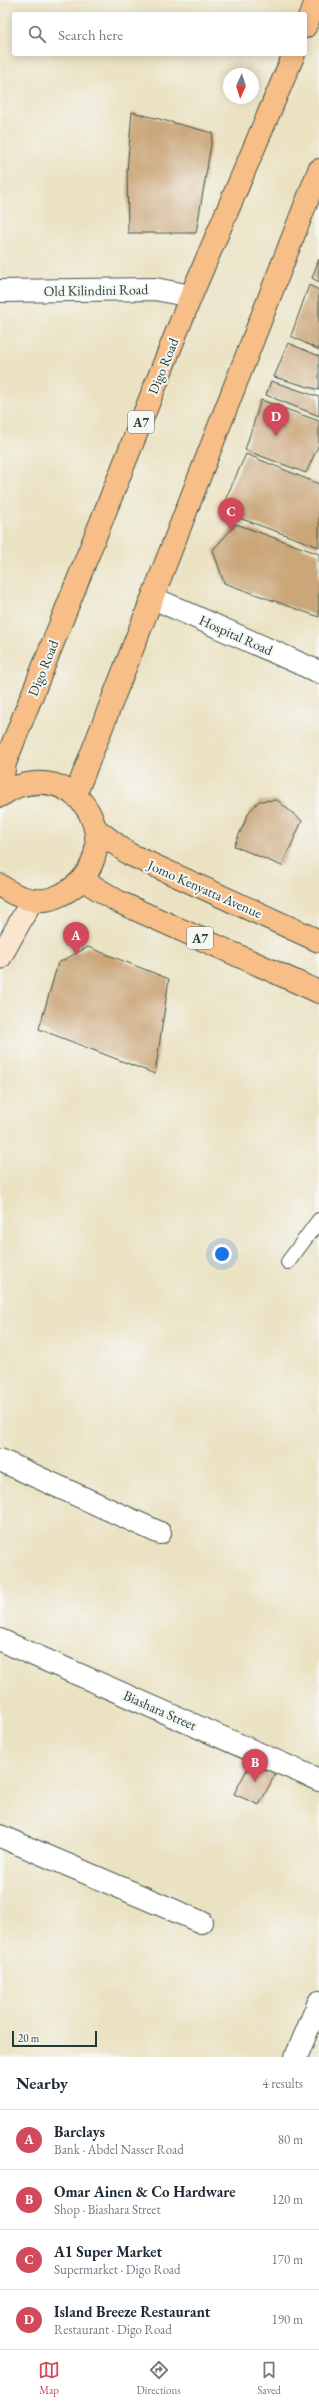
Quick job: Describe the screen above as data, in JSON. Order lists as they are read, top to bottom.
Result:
{
  "streets": {
    "highway": ["Digo Road", "A7", "Jomo Kenyatta Avenue"],
    "street": ["Old Kilindini Road", "Hospital Road", "Biashara Street"]
  },
  "crossings": [
    ["Old Kilindini Road", "Digo Road"]
  ],
  "scale_bar": "20 m",
  "north": "bottom",
  "page": {
    "search": "Search here",
    "pins": [
      "D",
      "C",
      "A",
      "B"
    ],
    "scale": "20 m",
    "heading": ["Nearby", "4 results"],
    "list": [
      {
        "mark": "A",
        "name": "Barclays",
        "note": "Bank · Abdel Nasser Road",
        "value": "80 m"
      },
      {
        "mark": "B",
        "name": "Omar Ainen & Co Hardware",
        "note": "Shop · Biashara Street",
        "value": "120 m"
      },
      {
        "mark": "C",
        "name": "A1 Super Market",
        "note": "Supermarket · Digo Road",
        "value": "170 m"
      },
      {
        "mark": "D",
        "name": "Island Breeze Restaurant",
        "note": "Restaurant · Digo Road",
        "value": "190 m"
      }
    ],
    "nav": ["Map", "Directions", "Saved"]
  }
}
